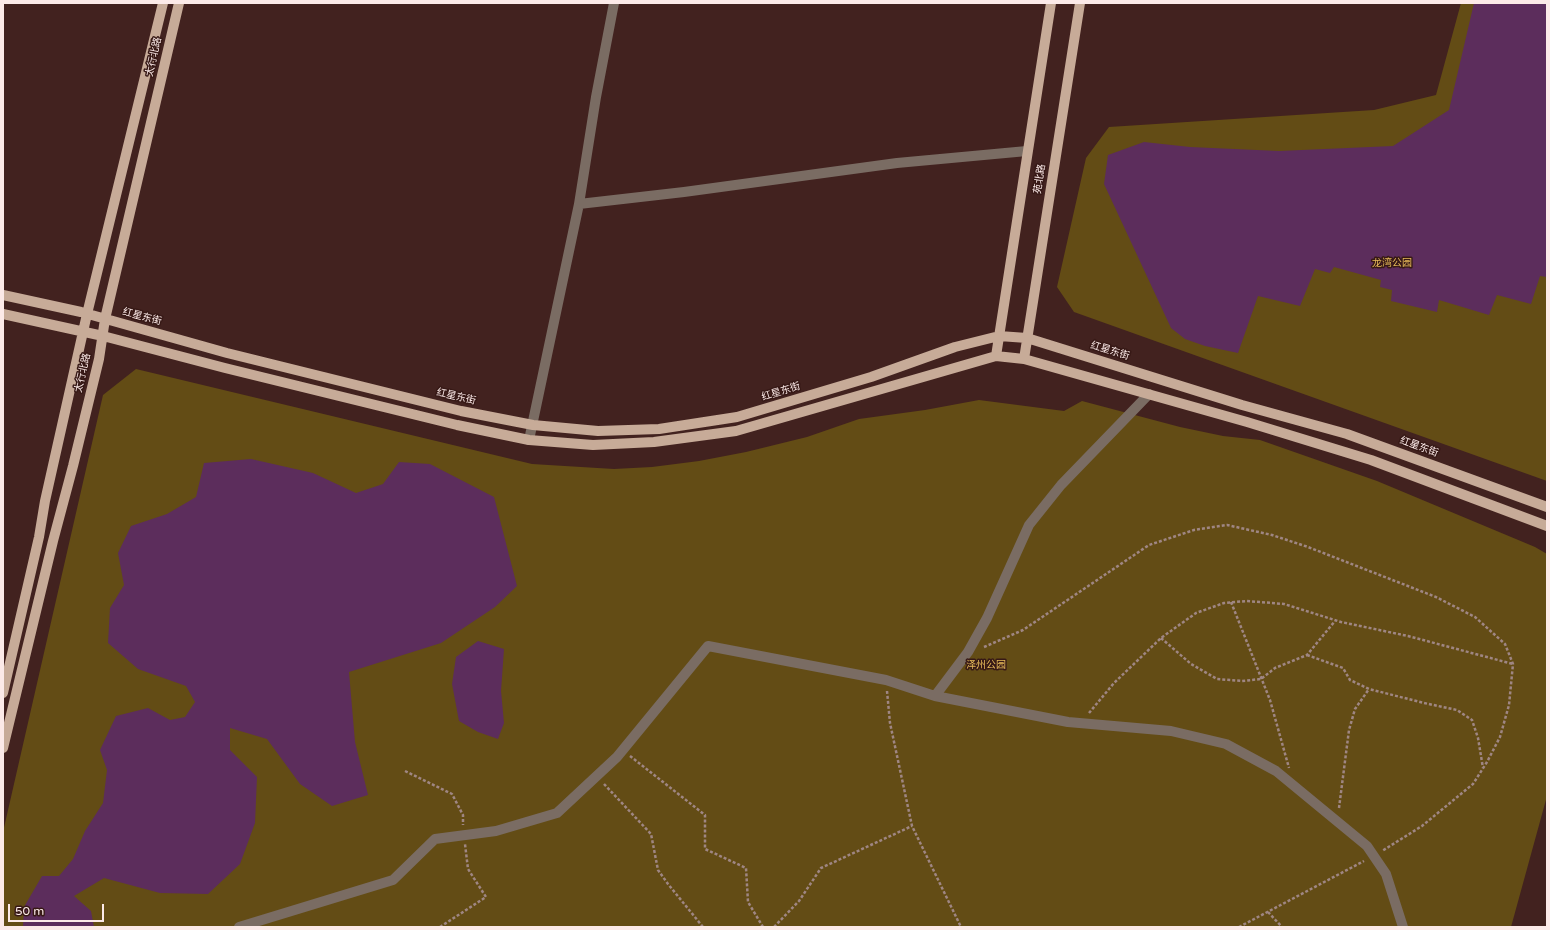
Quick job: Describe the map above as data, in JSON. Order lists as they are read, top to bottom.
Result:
{
  "streets": {
    "main road": ["太行北路", "苑北路", "红星东街"]
  },
  "crossings": [
    ["太行北路", "红星东街"],
    ["苑北路", "红星东街"]
  ],
  "parks": ["龙湾公园", "泽州公园"],
  "scale_bar": "50 m"
}
